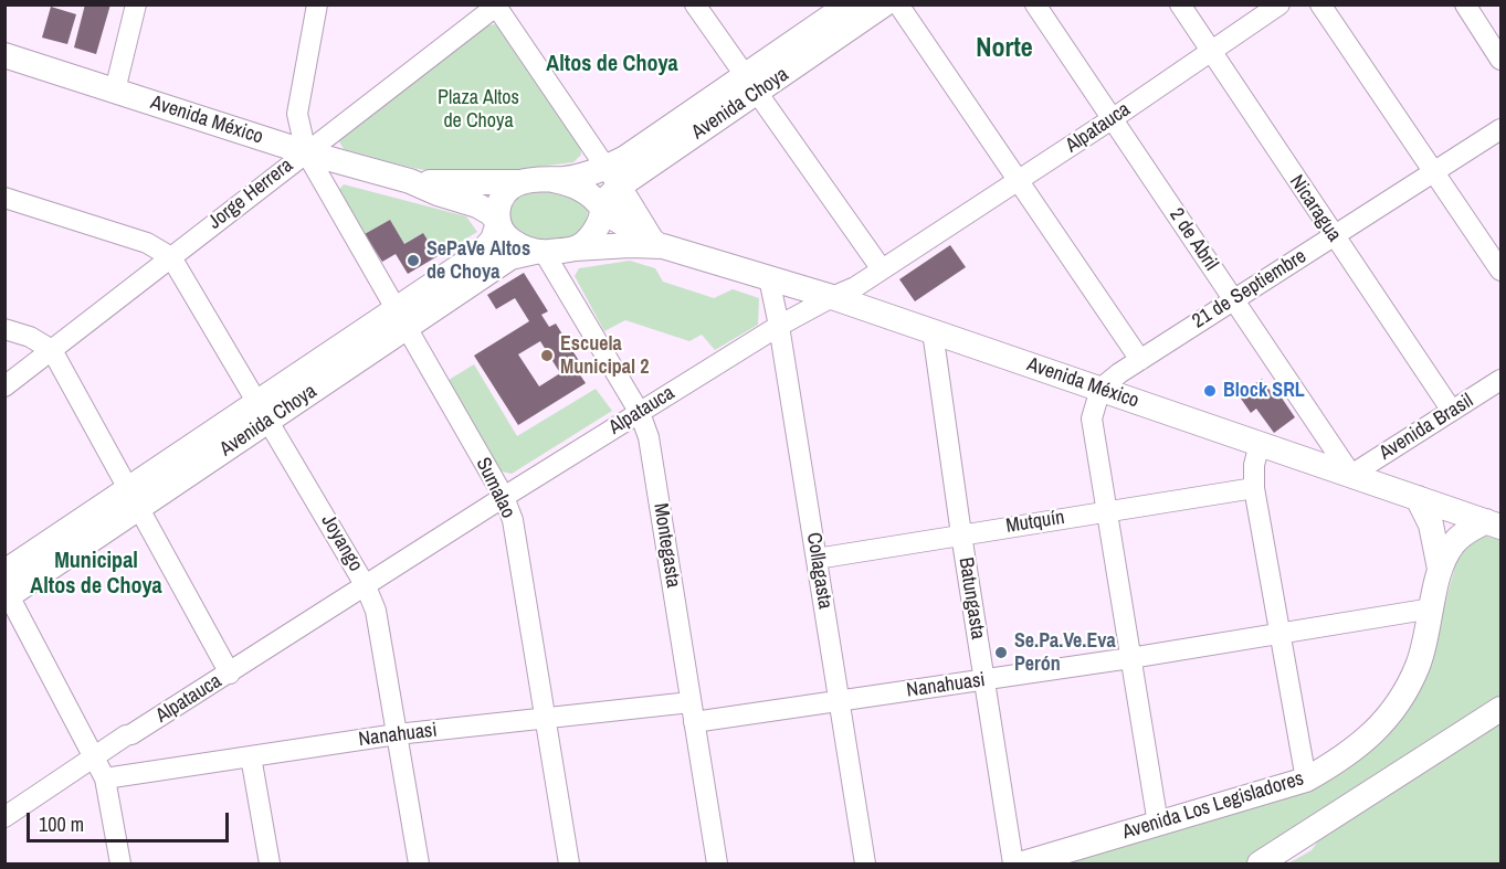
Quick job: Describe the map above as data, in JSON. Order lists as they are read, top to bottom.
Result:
{
  "streets": {
    "main road": ["Avenida Choya", "Avenida México", "Avenida Los Legisladores"],
    "street": [
      "Alpatauca",
      "Jorge Herrera",
      "Nicaragua",
      "2 de Abril",
      "21 de Septiembre",
      "Avenida Brasil",
      "Sumalao",
      "Mutquín",
      "Joyango",
      "Montegasta",
      "Collagasta",
      "Batungasta",
      "Nanahuasi"
    ]
  },
  "crossings": [
    ["Avenida Choya", "Avenida México"],
    ["Avenida Choya", "Sumalao"],
    ["Avenida Choya", "Joyango"],
    ["Avenida Choya", "Montegasta"],
    ["Avenida México", "Alpatauca"],
    ["Avenida México", "Jorge Herrera"],
    ["Avenida México", "2 de Abril"],
    ["Avenida México", "21 de Septiembre"],
    ["Avenida México", "Avenida Brasil"],
    ["Avenida México", "Sumalao"],
    ["Avenida México", "Montegasta"],
    ["Avenida México", "Collagasta"],
    ["Avenida México", "Batungasta"],
    ["Avenida México", "Avenida Los Legisladores"],
    ["Alpatauca", "Nicaragua"],
    ["Alpatauca", "2 de Abril"],
    ["Alpatauca", "Sumalao"],
    ["Alpatauca", "Joyango"],
    ["Alpatauca", "Montegasta"],
    ["Alpatauca", "Collagasta"],
    ["Jorge Herrera", "Sumalao"],
    ["Jorge Herrera", "Joyango"],
    ["Nicaragua", "21 de Septiembre"],
    ["Nicaragua", "Avenida Brasil"],
    ["2 de Abril", "21 de Septiembre"],
    ["2 de Abril", "Avenida Brasil"],
    ["Sumalao", "Nanahuasi"],
    ["Mutquín", "Collagasta"],
    ["Mutquín", "Batungasta"],
    ["Joyango", "Nanahuasi"],
    ["Montegasta", "Nanahuasi"],
    ["Collagasta", "Nanahuasi"],
    ["Batungasta", "Nanahuasi"],
    ["Nanahuasi", "Avenida Los Legisladores"]
  ],
  "districts": ["Norte", "Altos de Choya", "Municipal Altos de Choya"],
  "parks": ["Plaza Altos de Choya"],
  "places": [
    "SePaVe Altos de Choya",
    "Escuela Municipal 2",
    "Block SRL",
    "Se.Pa.Ve.Eva Perón"
  ],
  "scale_bar": "100 m"
}
